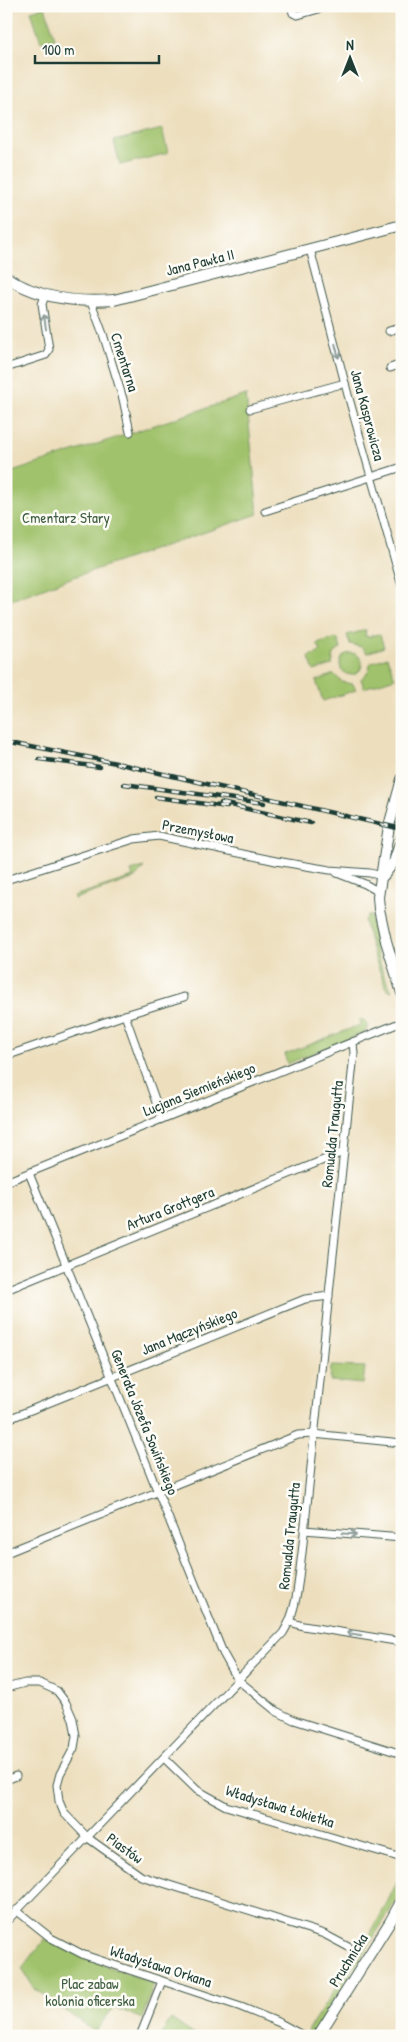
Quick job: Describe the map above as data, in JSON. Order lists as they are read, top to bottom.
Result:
{
  "streets": {
    "main road": ["Jana Pawła II", "Pruchnicka"],
    "street": [
      "Cmentarna",
      "Jana Kasprowicza",
      "Przemysłowa",
      "Lucjana Siemieńskiego",
      "Romualda Traugutta",
      "Artura Grottgera",
      "Jana Mączyńskiego",
      "Generała Józefa Sowińskiego",
      "Władysława Łokietka",
      "Piastów",
      "Władysława Orkana"
    ]
  },
  "crossings": [
    ["Jana Pawła II", "Cmentarna"],
    ["Jana Pawła II", "Jana Kasprowicza"],
    ["Lucjana Siemieńskiego", "Romualda Traugutta"],
    ["Lucjana Siemieńskiego", "Generała Józefa Sowińskiego"],
    ["Romualda Traugutta", "Artura Grottgera"],
    ["Romualda Traugutta", "Jana Mączyńskiego"],
    ["Romualda Traugutta", "Generała Józefa Sowińskiego"],
    ["Romualda Traugutta", "Władysława Łokietka"],
    ["Romualda Traugutta", "Piastów"],
    ["Romualda Traugutta", "Władysława Orkana"],
    ["Artura Grottgera", "Generała Józefa Sowińskiego"],
    ["Jana Mączyńskiego", "Generała Józefa Sowińskiego"]
  ],
  "one_way": ["Jana Kasprowicza"],
  "parks": ["Cmentarz Stary", "Plac zabaw kolonia oficerska"],
  "scale_bar": "100 m",
  "north": "top"
}
